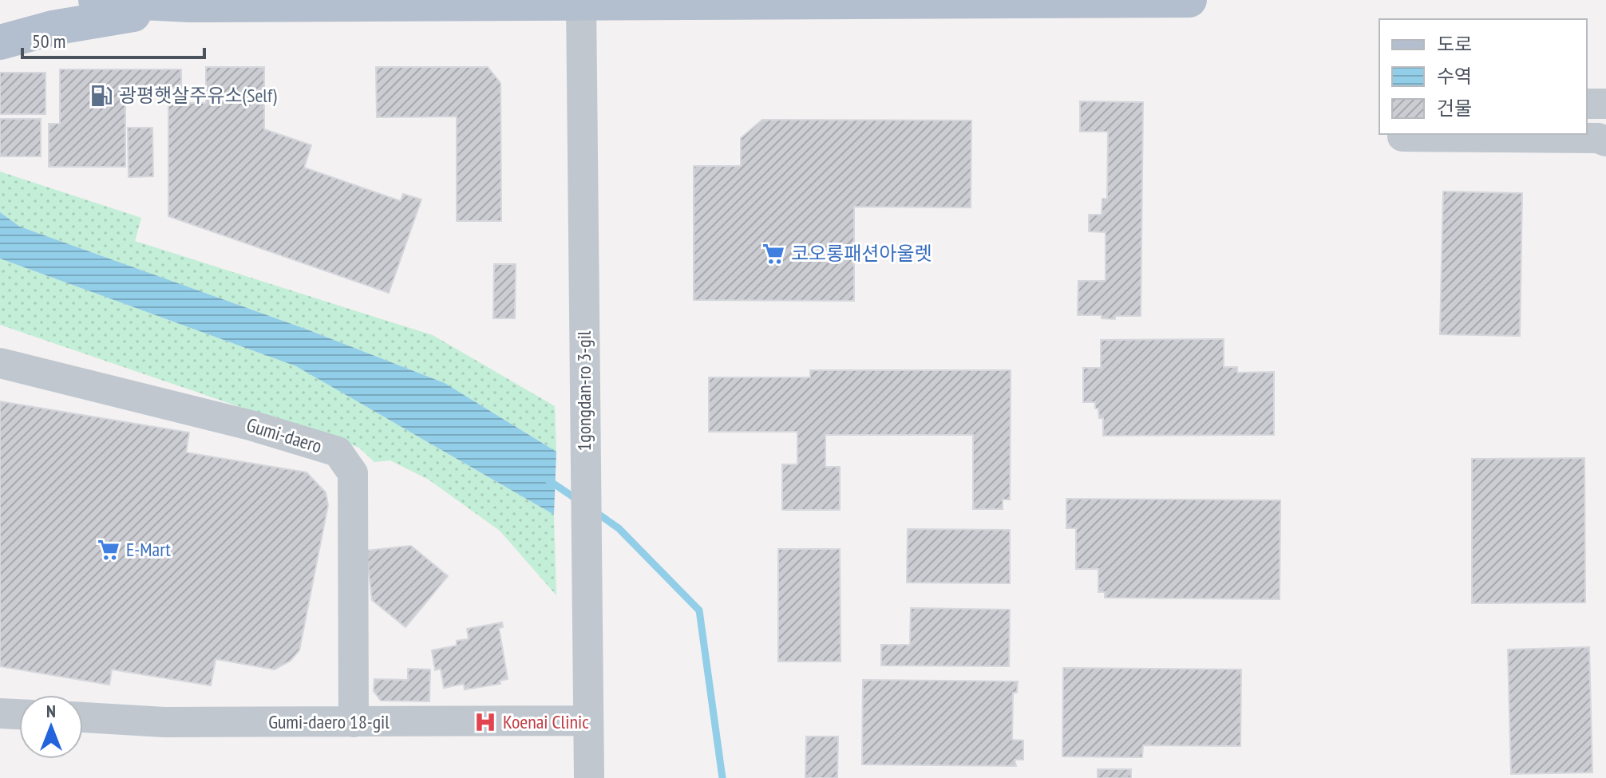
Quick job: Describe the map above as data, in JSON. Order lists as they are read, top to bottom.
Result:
{
  "streets": {
    "street": ["1gongdan-ro 3-gil", "Gumi-daero", "Gumi-daero 18-gil"]
  },
  "crossings": [
    ["1gongdan-ro 3-gil", "Gumi-daero 18-gil"],
    ["Gumi-daero", "Gumi-daero 18-gil"]
  ],
  "places": {
    "fuel station": ["광평햇살주유소(Self)"],
    "supermarket": ["코오롱패션아울렛", "E-Mart"],
    "hospital": ["Koenai Clinic"]
  },
  "legend": ["도로", "수역", "건물"],
  "scale_bar": "50 m",
  "north": "top"
}
